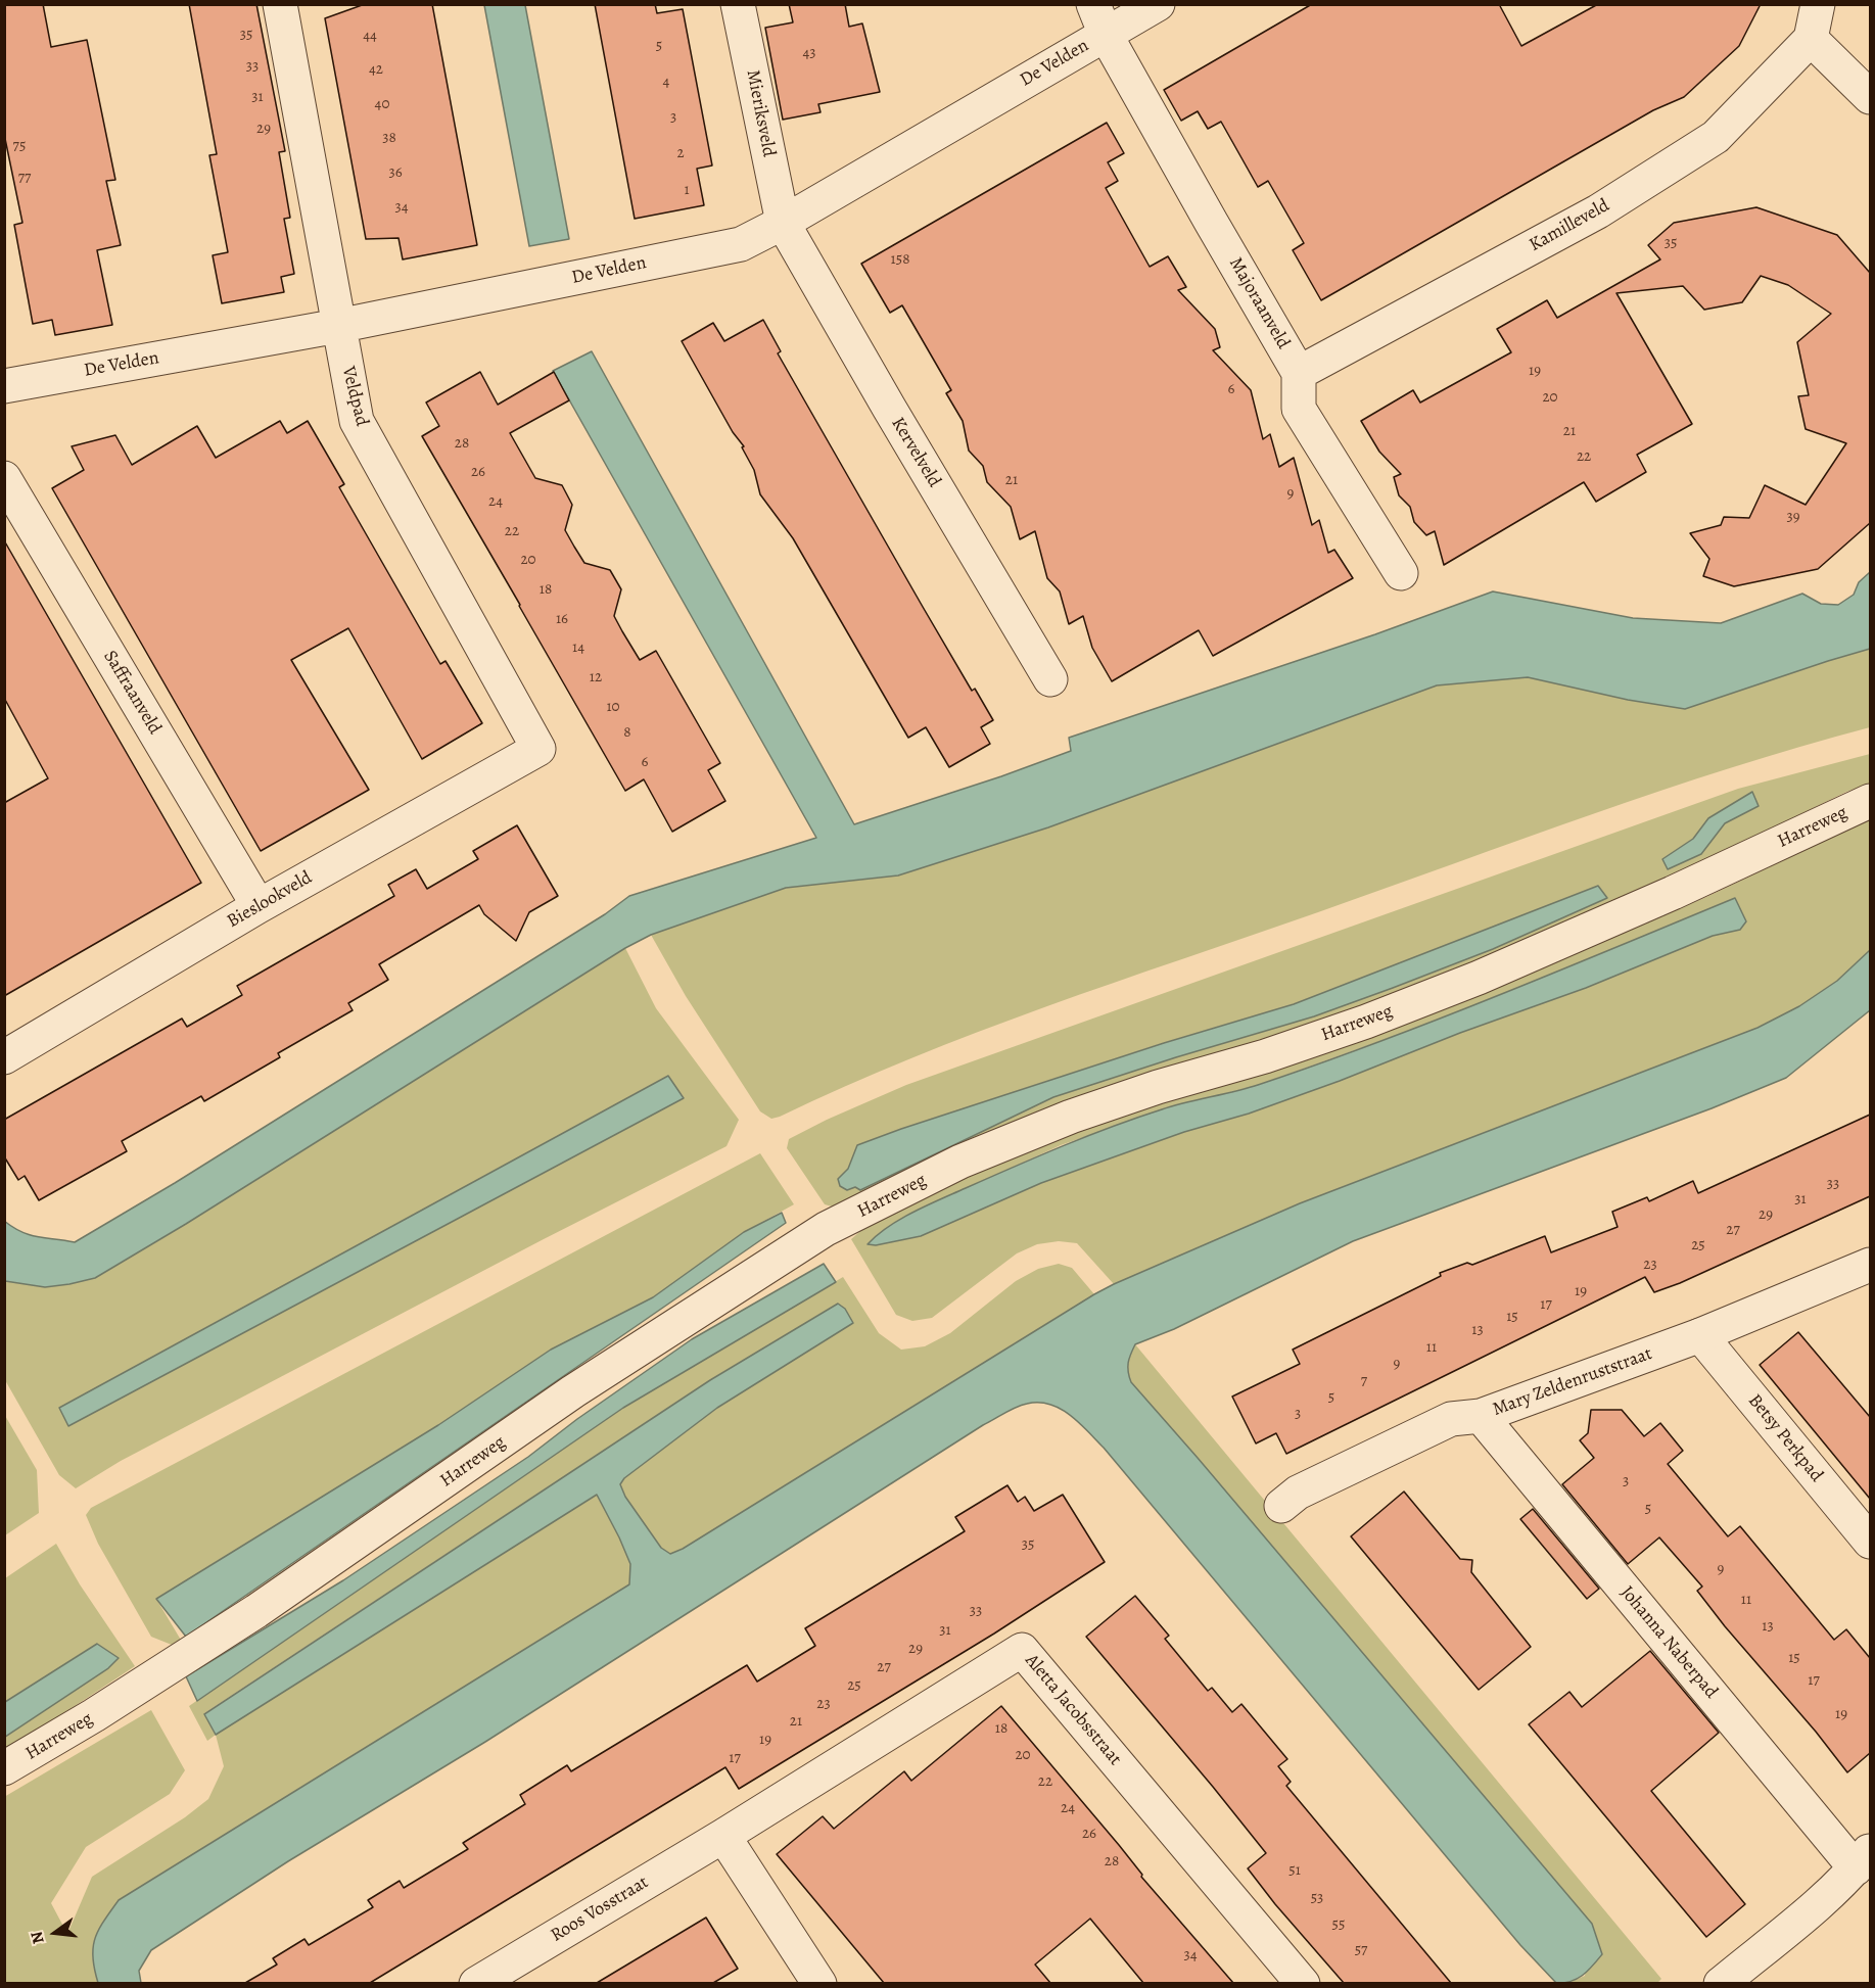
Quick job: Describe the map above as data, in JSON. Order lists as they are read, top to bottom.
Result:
{
  "streets": {
    "street": [
      "De Velden",
      "Mieriksveld",
      "Kamilleveld",
      "Majoraanveld",
      "Veldpad",
      "Kervelveld",
      "Saffraanveld",
      "Harreweg",
      "Bieslookveld",
      "Mary Zeldenruststraat",
      "Betsy Perkpad",
      "Johanna Naberpad",
      "Aletta Jacobsstraat",
      "Roos Vosstraat"
    ]
  },
  "crossings": [
    ["De Velden", "Mieriksveld"],
    ["De Velden", "Majoraanveld"],
    ["De Velden", "Veldpad"],
    ["De Velden", "Kervelveld"],
    ["Mieriksveld", "Kervelveld"],
    ["Kamilleveld", "Majoraanveld"],
    ["Veldpad", "Bieslookveld"],
    ["Saffraanveld", "Bieslookveld"],
    ["Mary Zeldenruststraat", "Betsy Perkpad"],
    ["Mary Zeldenruststraat", "Johanna Naberpad"],
    ["Aletta Jacobsstraat", "Roos Vosstraat"]
  ],
  "house_numbers": [
    "35",
    "44",
    "5",
    "43",
    "33",
    "42",
    "4",
    "31",
    "40",
    "3",
    "29",
    "38",
    "75",
    "2",
    "36",
    "77",
    "1",
    "34",
    "35",
    "158",
    "19",
    "6",
    "20",
    "21",
    "28",
    "22",
    "26",
    "21",
    "9",
    "24",
    "39",
    "22",
    "20",
    "18",
    "16",
    "14",
    "12",
    "10",
    "8",
    "6",
    "33",
    "31",
    "29",
    "27",
    "25",
    "23",
    "19",
    "17",
    "15",
    "13",
    "11",
    "9",
    "7",
    "5",
    "3",
    "3",
    "5",
    "35",
    "9",
    "11",
    "33",
    "13",
    "31",
    "29",
    "15",
    "27",
    "17",
    "25",
    "23",
    "19",
    "21",
    "18",
    "19",
    "20",
    "17",
    "22",
    "24",
    "26",
    "28",
    "51",
    "53",
    "55",
    "57",
    "34"
  ],
  "north": "left"
}
